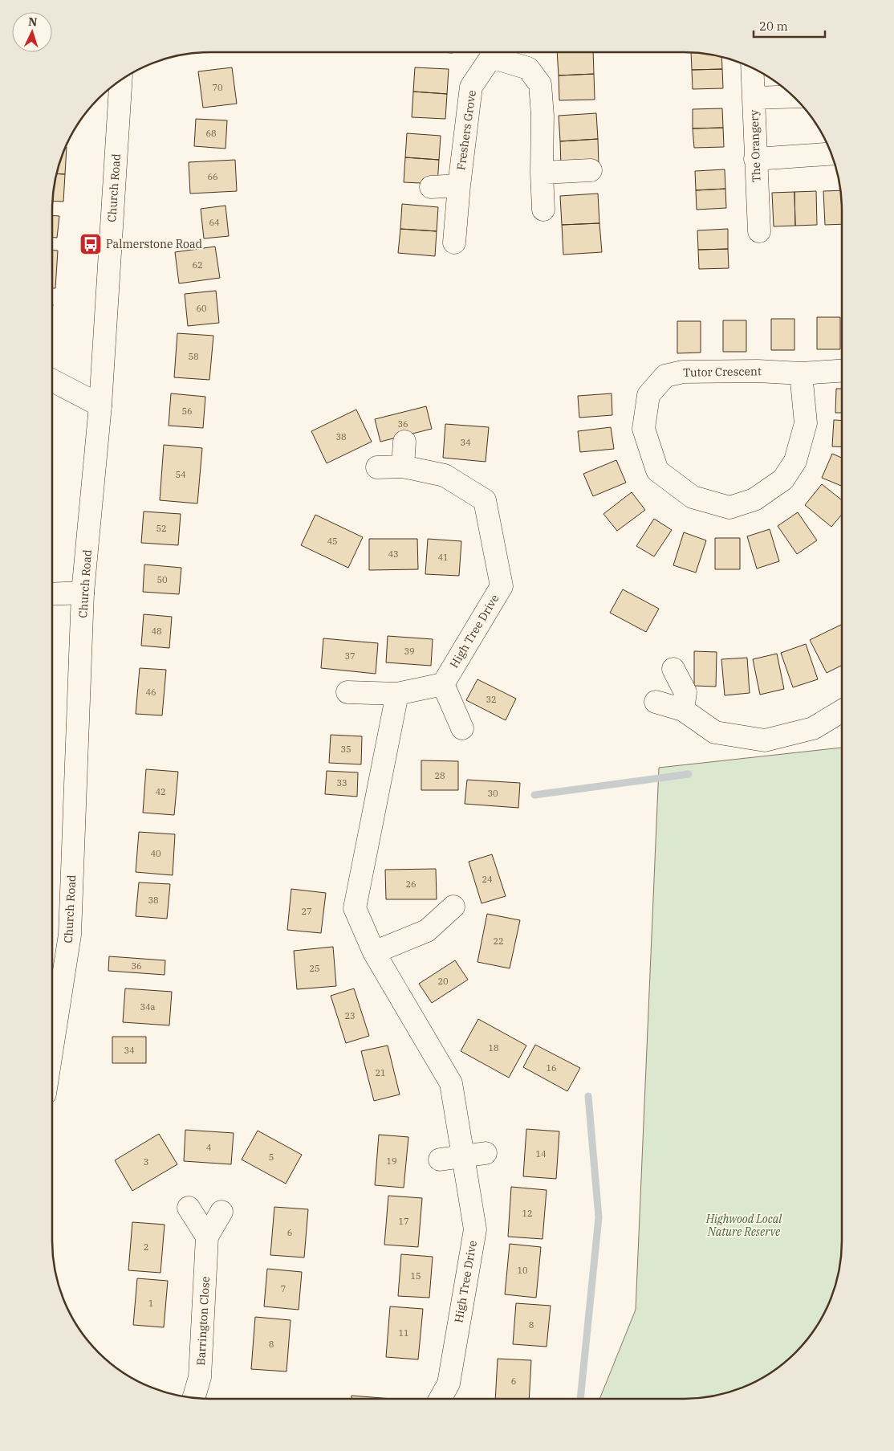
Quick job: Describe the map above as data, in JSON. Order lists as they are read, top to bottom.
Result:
{
  "streets": {
    "street": [
      "Freshers Grove",
      "The Orangery",
      "Church Road",
      "Tutor Crescent",
      "High Tree Drive",
      "Barrington Close"
    ]
  },
  "parks": ["Highwood Local Nature Reserve"],
  "places": {
    "bus stop": ["Palmerstone Road"]
  },
  "house_numbers": [
    "70",
    "68",
    "66",
    "64",
    "62",
    "60",
    "58",
    "56",
    "36",
    "38",
    "34",
    "54",
    "52",
    "45",
    "43",
    "41",
    "50",
    "48",
    "39",
    "37",
    "46",
    "32",
    "35",
    "28",
    "33",
    "42",
    "30",
    "40",
    "24",
    "26",
    "38",
    "27",
    "22",
    "36",
    "25",
    "20",
    "34a",
    "23",
    "18",
    "34",
    "16",
    "21",
    "4",
    "14",
    "5",
    "19",
    "3",
    "12",
    "17",
    "6",
    "2",
    "10",
    "15",
    "7",
    "1",
    "8",
    "11",
    "8",
    "6"
  ],
  "scale_bar": "20 m",
  "north": "top"
}
